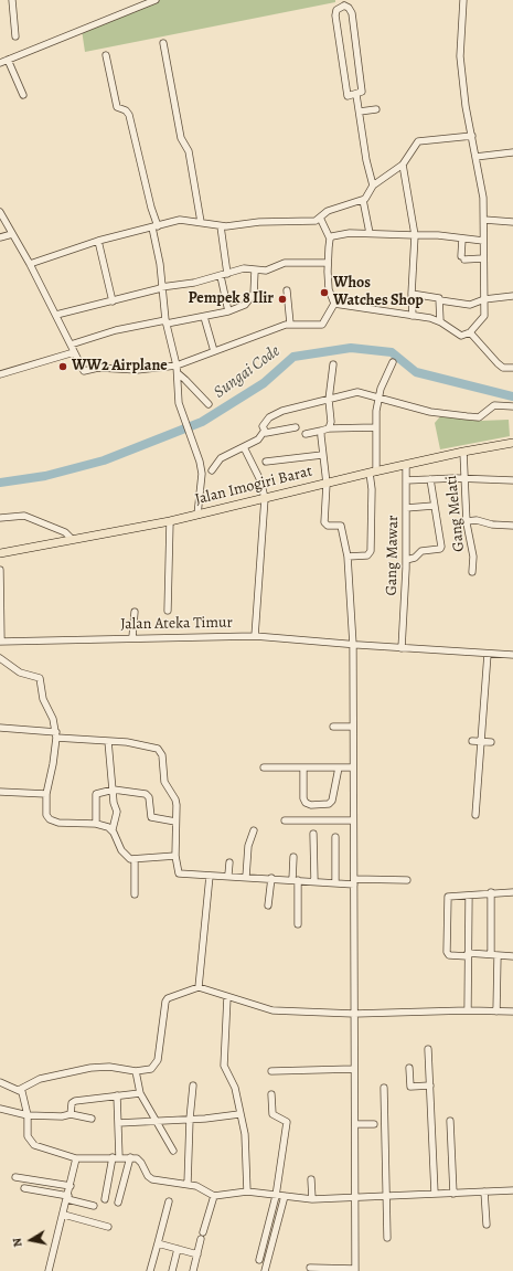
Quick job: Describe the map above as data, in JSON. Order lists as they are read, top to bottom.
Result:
{
  "streets": {
    "main road": ["Jalan Imogiri Barat"],
    "street": ["Gang Melati", "Gang Mawar", "Jalan Ateka Timur"]
  },
  "crossings": [
    ["Jalan Imogiri Barat", "Gang Melati"],
    ["Jalan Imogiri Barat", "Gang Mawar"],
    ["Gang Mawar", "Jalan Ateka Timur"]
  ],
  "water": ["Sungai Code"],
  "places": ["Whos Watches Shop", "Pempek 8 Ilir", "WW2 Airplane"],
  "north": "left"
}
